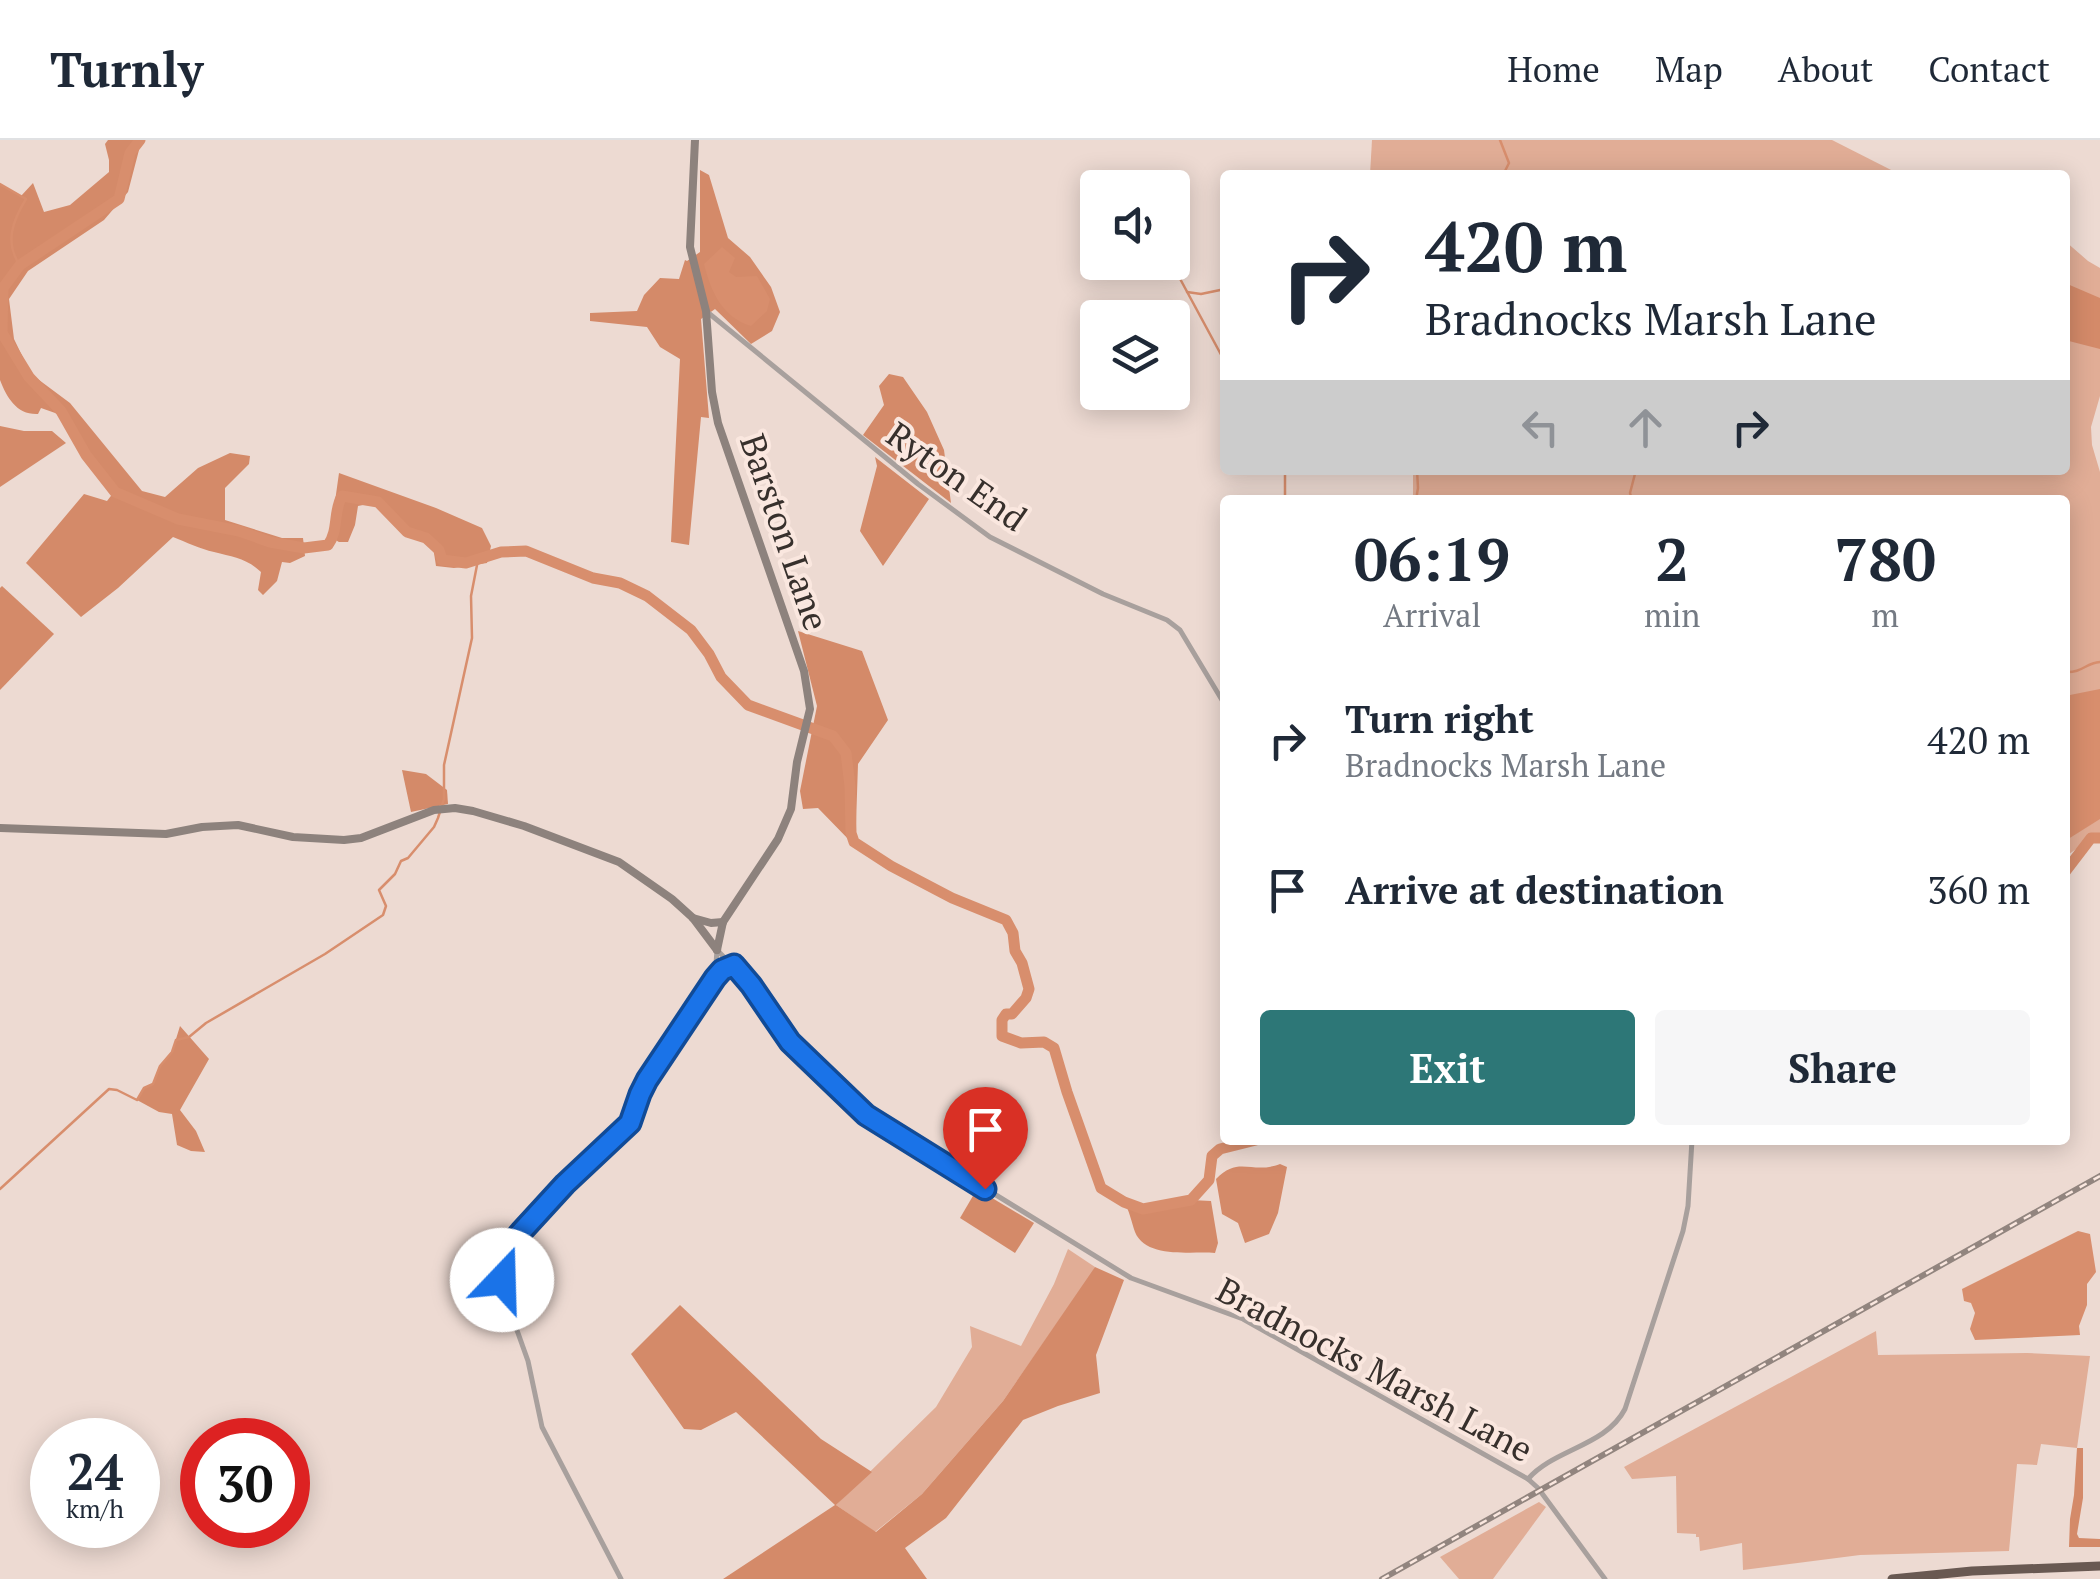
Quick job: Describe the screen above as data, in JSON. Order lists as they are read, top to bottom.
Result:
{
  "streets": {
    "street": ["Ryton End", "Barston Lane", "Bradnocks Marsh Lane"]
  },
  "crossings": [
    ["Ryton End", "Barston Lane"],
    ["Barston Lane", "Bradnocks Marsh Lane"]
  ],
  "page": {
    "header": "Turnly",
    "nav": [
      "Home",
      "Map",
      "About",
      "Contact"
    ],
    "turn": ["420 m", "Bradnocks Marsh Lane"],
    "eta": [
      "06:19",
      "Arrival",
      "2",
      "min",
      "780",
      "m"
    ],
    "list": [
      {
        "name": "Turn right",
        "note": "Bradnocks Marsh Lane",
        "value": "420 m"
      },
      {
        "name": "Arrive at destination",
        "value": "360 m"
      }
    ],
    "buttons": ["Exit", "Share"],
    "speed": "24 km/h",
    "limit": "30"
  }
}
